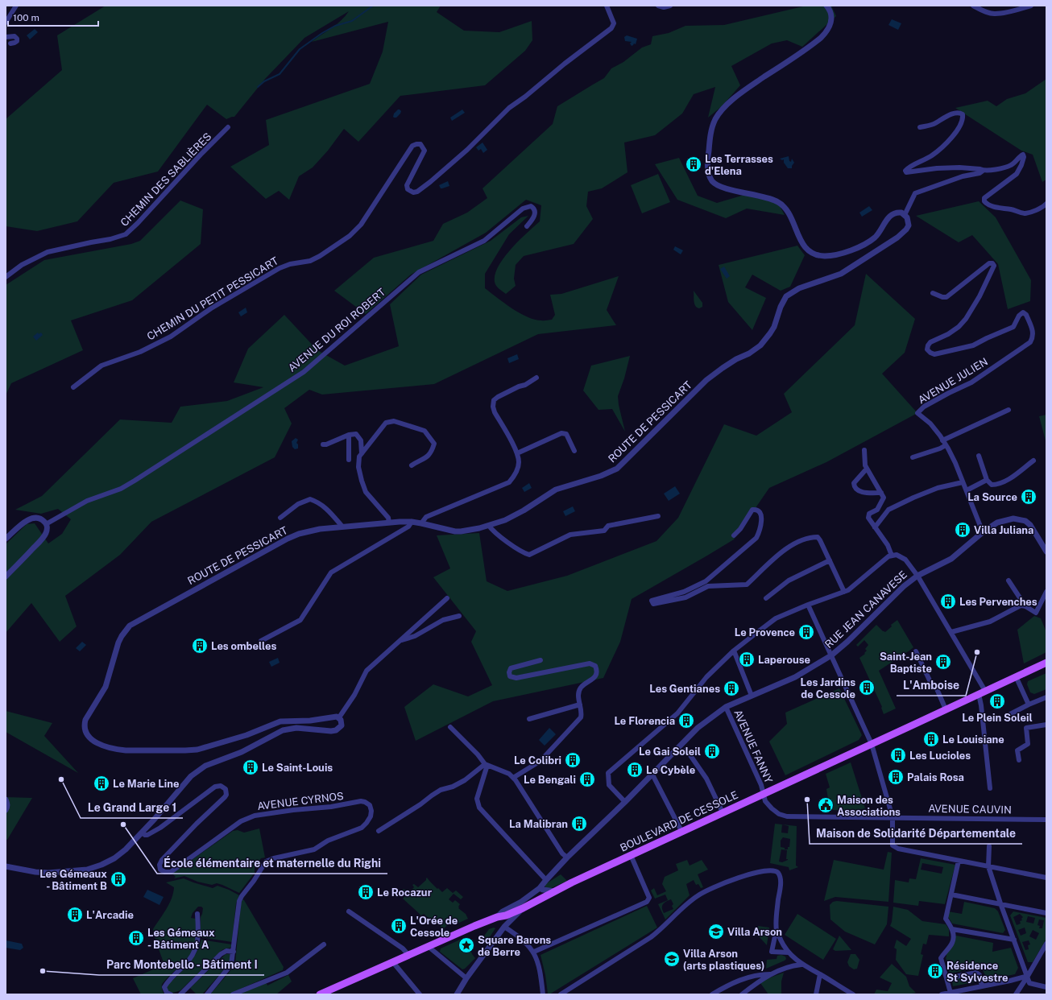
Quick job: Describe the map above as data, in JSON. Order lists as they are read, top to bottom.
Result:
{
  "streets": {
    "main road": ["BOULEVARD DE CESSOLE"],
    "street": [
      "CHEMIN DES SABLIÈRES",
      "CHEMIN DU PETIT PESSICART",
      "AVENUE DU ROI ROBERT",
      "AVENUE JULIEN",
      "ROUTE DE PESSICART",
      "RUE JEAN CANAVESE",
      "AVENUE FANNY",
      "AVENUE CYRNOS",
      "AVENUE CAUVIN"
    ]
  },
  "crossings": [
    ["AVENUE JULIEN", "RUE JEAN CANAVESE"],
    ["RUE JEAN CANAVESE", "AVENUE FANNY"],
    ["RUE JEAN CANAVESE", "BOULEVARD DE CESSOLE"],
    ["AVENUE FANNY", "AVENUE CAUVIN"],
    ["AVENUE FANNY", "BOULEVARD DE CESSOLE"]
  ],
  "places": {
    "building": [
      "Les Terrasses d'Elena",
      "La Source",
      "Villa Juliana",
      "Les Pervenches",
      "Le Provence",
      "Les ombelles",
      "Laperouse",
      "Saint-Jean Baptiste",
      "Les Jardins de Cessole",
      "Les Gentianes",
      "Le Plein Soleil",
      "Le Florencia",
      "Le Louisiane",
      "Le Gai Soleil",
      "Les Lucioles",
      "Le Colibri",
      "Le Saint-Louis",
      "Le Cybèle",
      "Palais Rosa",
      "Le Bengali",
      "Le Marie Line",
      "La Malibran",
      "Les Gémeaux - Bâtiment B",
      "Le Rocazur",
      "L'Arcadie",
      "L'Orée de Cessole",
      "Les Gémeaux - Bâtiment A",
      "Résidence St Sylvestre"
    ],
    "other": [
      "L'Amboise",
      "Le Grand Large 1",
      "Maison de Solidarité Départementale",
      "École élémentaire et maternelle du Righi",
      "Parc Montebello - Bâtiment I"
    ],
    "public building": ["Maison des Associations"],
    "school or university": ["Villa Arson", "Villa Arson (arts plastiques)"],
    "place": ["Square Barons de Berre"]
  },
  "scale_bar": "100 m"
}
